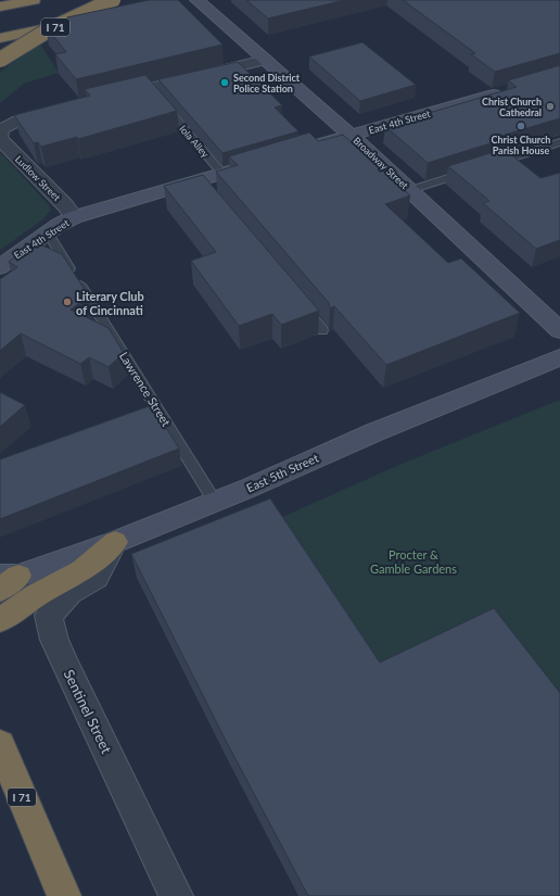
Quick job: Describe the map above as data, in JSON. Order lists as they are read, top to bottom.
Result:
{
  "streets": {
    "highway": ["I 71"],
    "main road": ["East 4th Street", "Broadway Street", "East 5th Street"],
    "street": ["Ludlow Street", "Sentinel Street"],
    "lane": ["Iola Alley", "Lawrence Street"]
  },
  "crossings": [
    ["East 4th Street", "Iola Alley"],
    ["East 4th Street", "Broadway Street"],
    ["East 4th Street", "Ludlow Street"],
    ["East 4th Street", "Lawrence Street"],
    ["Lawrence Street", "East 5th Street"],
    ["East 5th Street", "Sentinel Street"]
  ],
  "parks": ["Procter & Gamble Gardens"],
  "places": [
    "Second District Police Station",
    "Christ Church Cathedral",
    "Christ Church Parish House",
    "Literary Club of Cincinnati"
  ]
}
